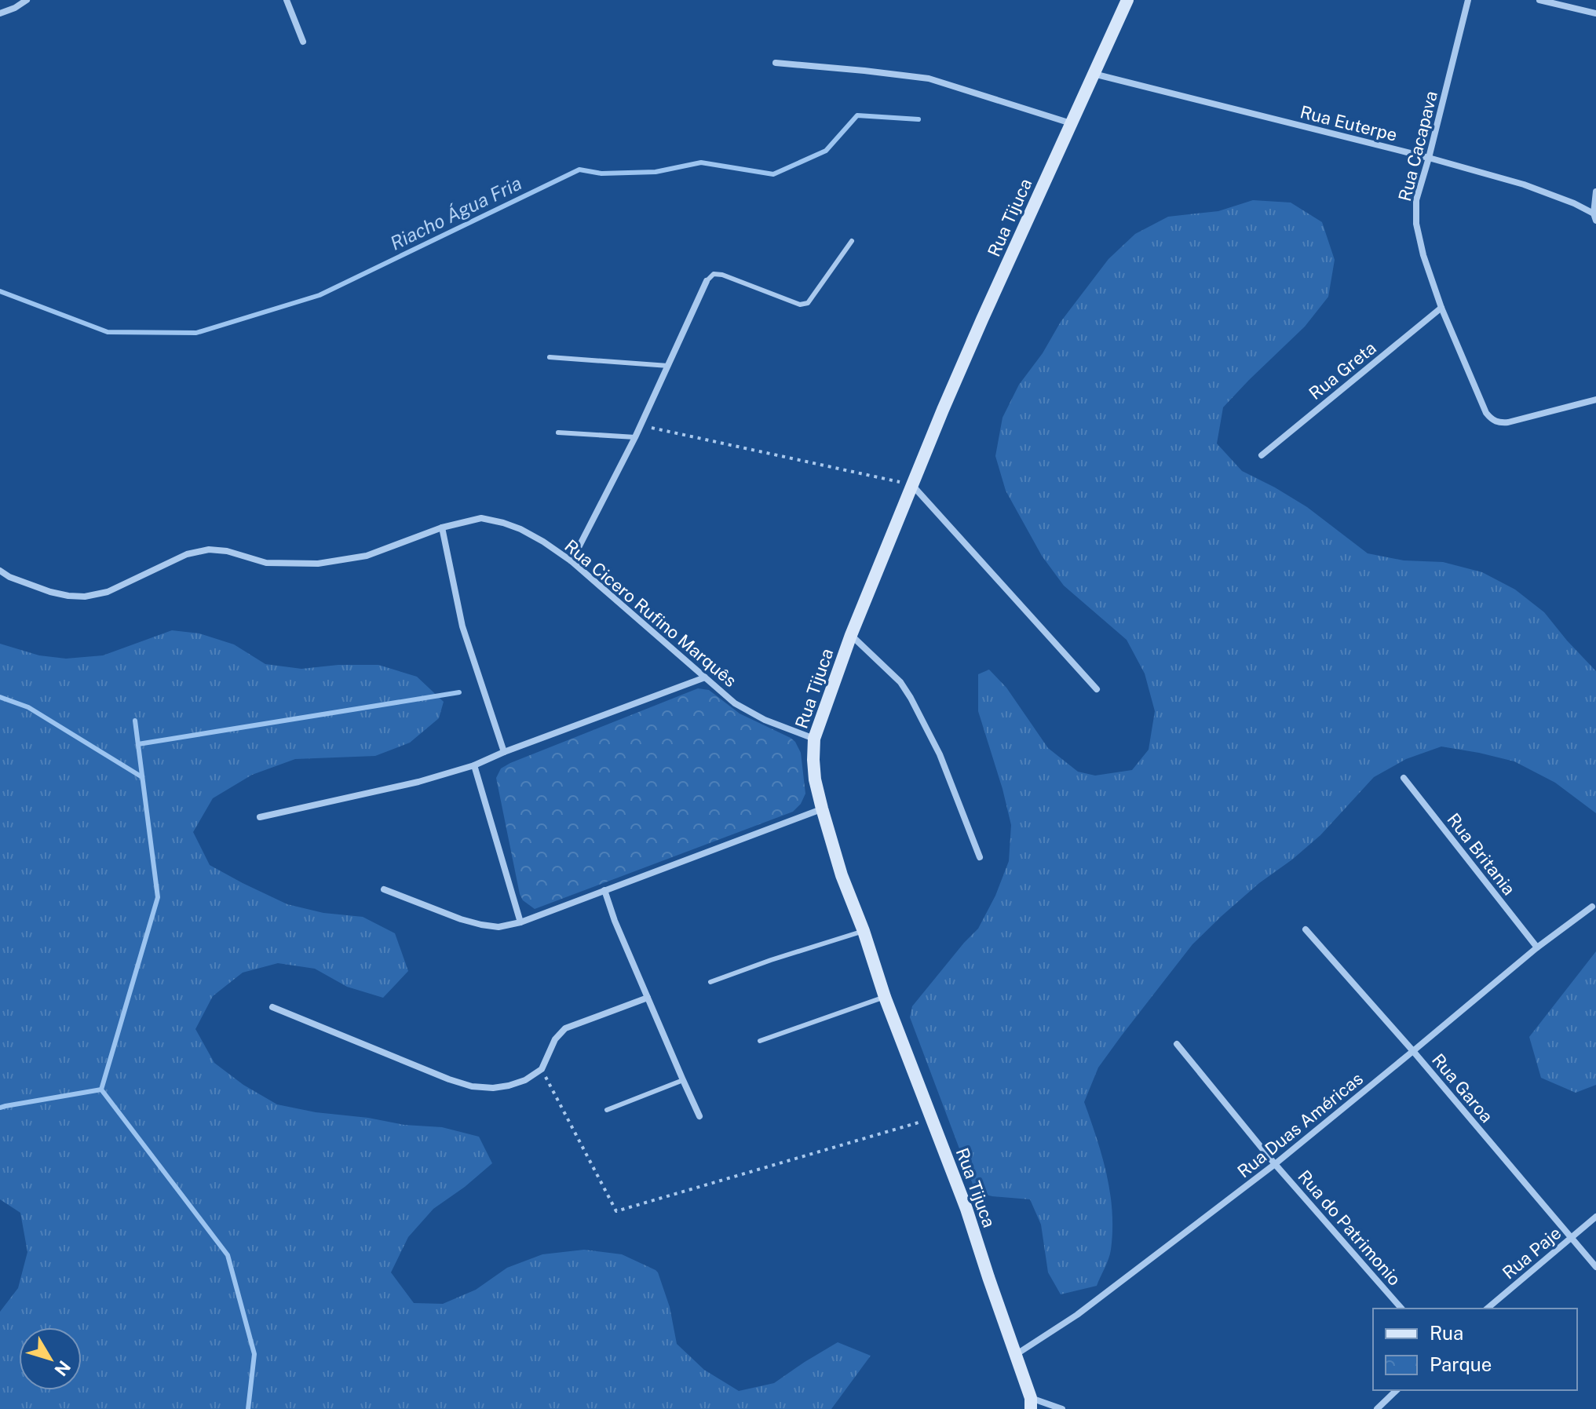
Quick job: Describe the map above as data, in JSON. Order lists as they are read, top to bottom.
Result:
{
  "streets": {
    "street": [
      "Rua Euterpe",
      "Rua Cacapava",
      "Rua Tijuca",
      "Rua Greta",
      "Rua Cicero Rufino Marquês",
      "Rua Britania",
      "Rua Garoa",
      "Rua Duas Américas",
      "Rua do Patrimonio",
      "Rua Paje"
    ]
  },
  "crossings": [
    ["Rua Euterpe", "Rua Cacapava"],
    ["Rua Euterpe", "Rua Tijuca"],
    ["Rua Cacapava", "Rua Greta"],
    ["Rua Tijuca", "Rua Cicero Rufino Marquês"],
    ["Rua Tijuca", "Rua Duas Américas"],
    ["Rua Britania", "Rua Duas Américas"],
    ["Rua Garoa", "Rua Duas Américas"],
    ["Rua Garoa", "Rua Paje"],
    ["Rua Duas Américas", "Rua do Patrimonio"]
  ],
  "water": ["Riacho Água Fria"],
  "legend": ["Rua", "Parque"],
  "north": "bottom right"
}
